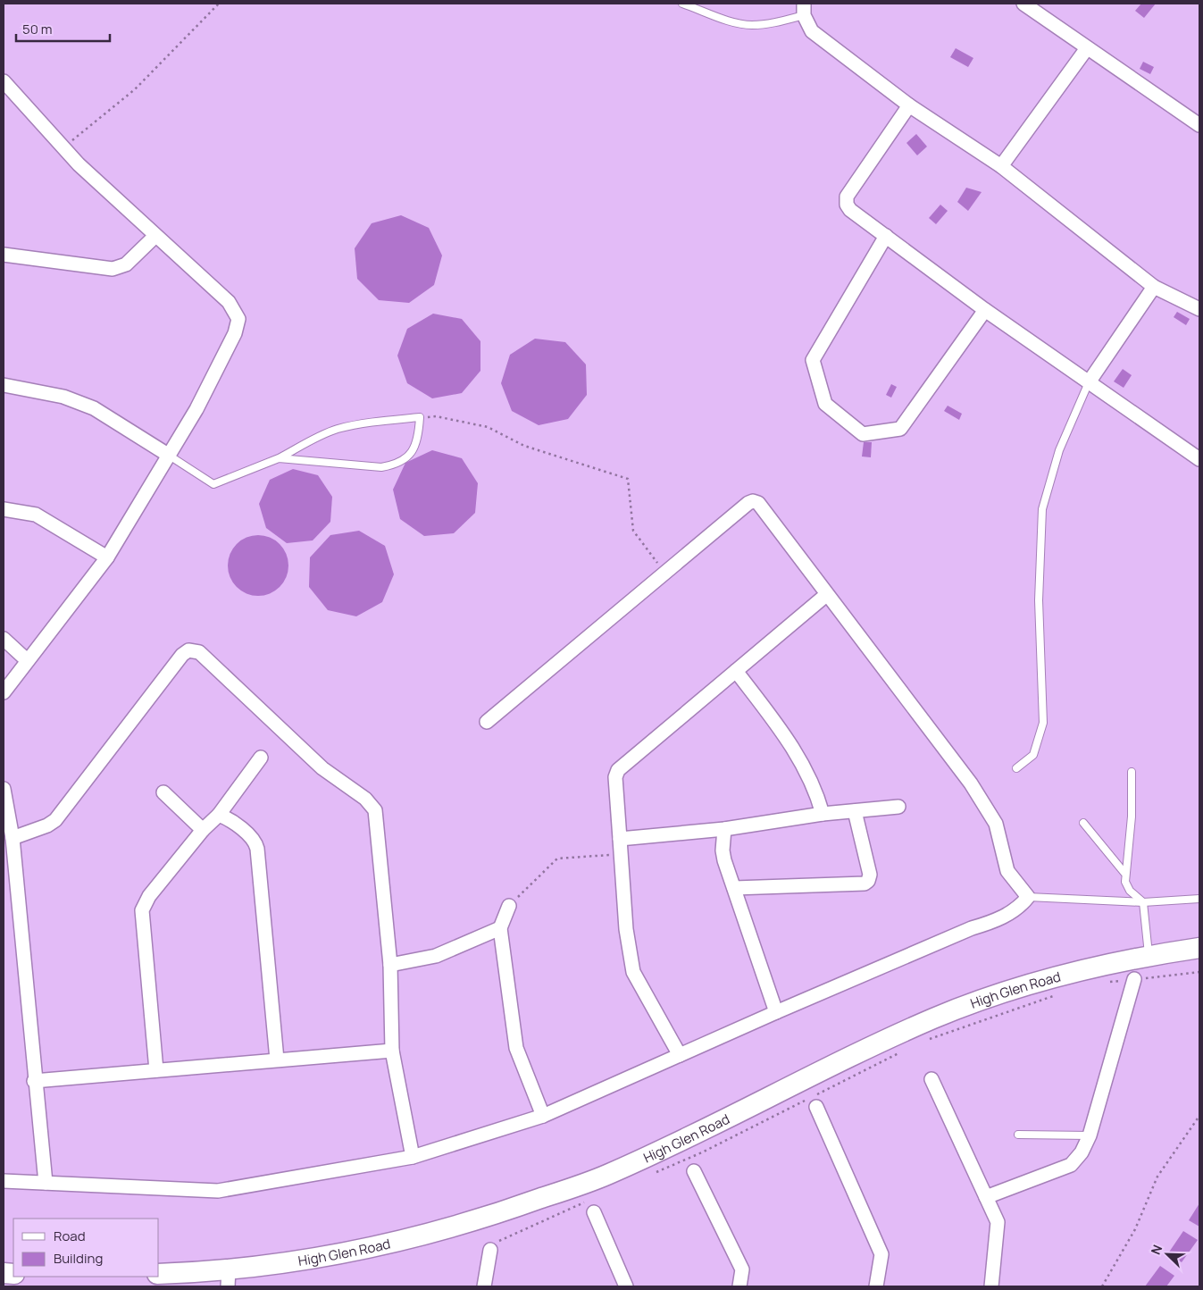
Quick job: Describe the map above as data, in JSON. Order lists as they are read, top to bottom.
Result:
{
  "streets": {
    "main road": ["High Glen Road"]
  },
  "legend": ["Road", "Building"],
  "scale_bar": "50 m",
  "north": "top left"
}
